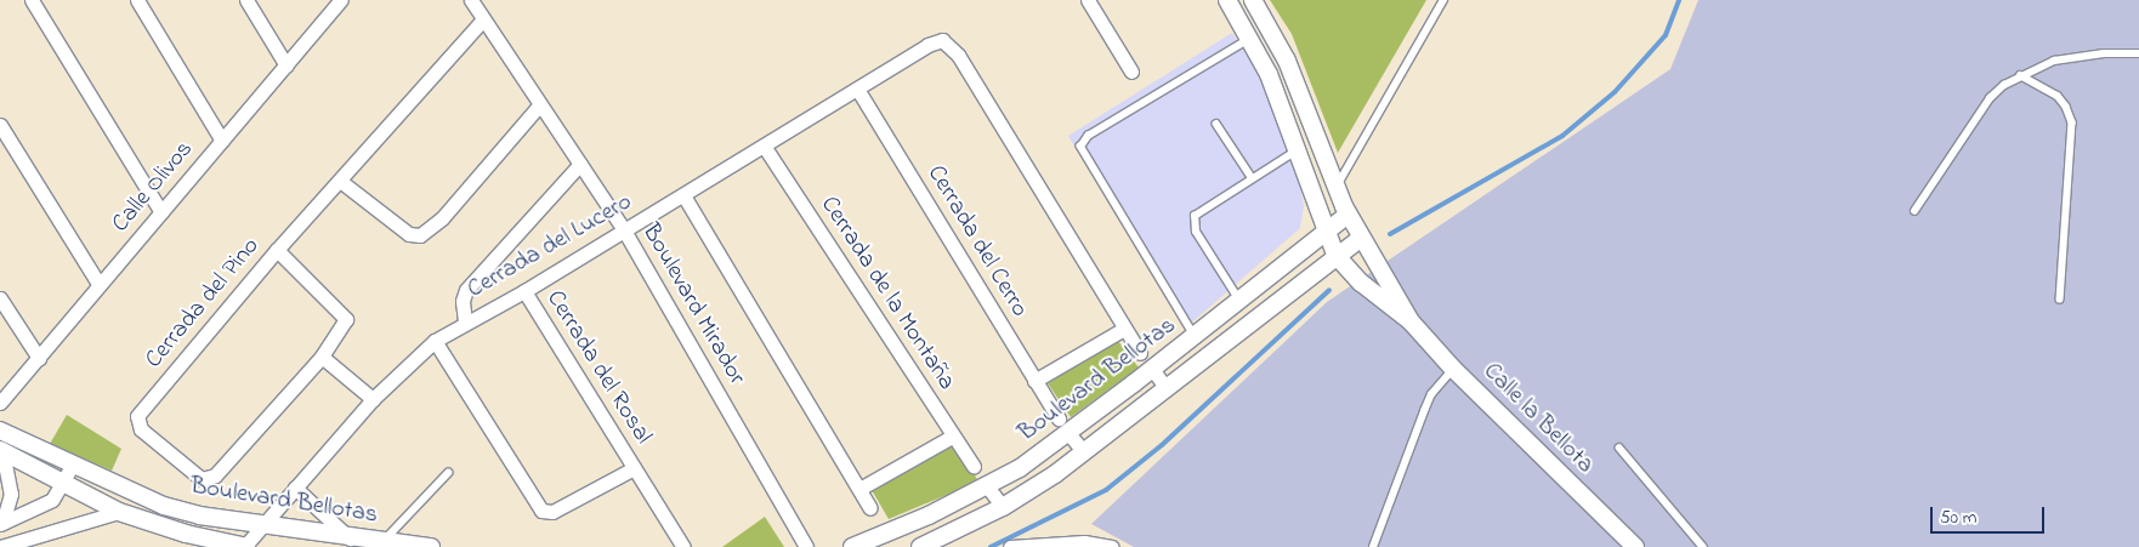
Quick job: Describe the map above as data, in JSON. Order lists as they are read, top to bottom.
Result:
{
  "streets": {
    "street": [
      "Calle Olivos",
      "Cerrada del Cerro",
      "Cerrada del Lucero",
      "Cerrada de la Montaña",
      "Cerrada del Pino",
      "Boulevard Mirador",
      "Cerrada del Rosal",
      "Boulevard Bellotas",
      "Calle la Bellota"
    ]
  },
  "crossings": [
    ["Cerrada del Cerro", "Cerrada del Lucero"],
    ["Cerrada del Lucero", "Cerrada de la Montaña"],
    ["Cerrada del Lucero", "Boulevard Mirador"],
    ["Cerrada del Lucero", "Cerrada del Rosal"],
    ["Cerrada del Lucero", "Boulevard Bellotas"],
    ["Cerrada del Pino", "Boulevard Mirador"],
    ["Boulevard Bellotas", "Calle la Bellota"]
  ],
  "scale_bar": "50 m"
}
